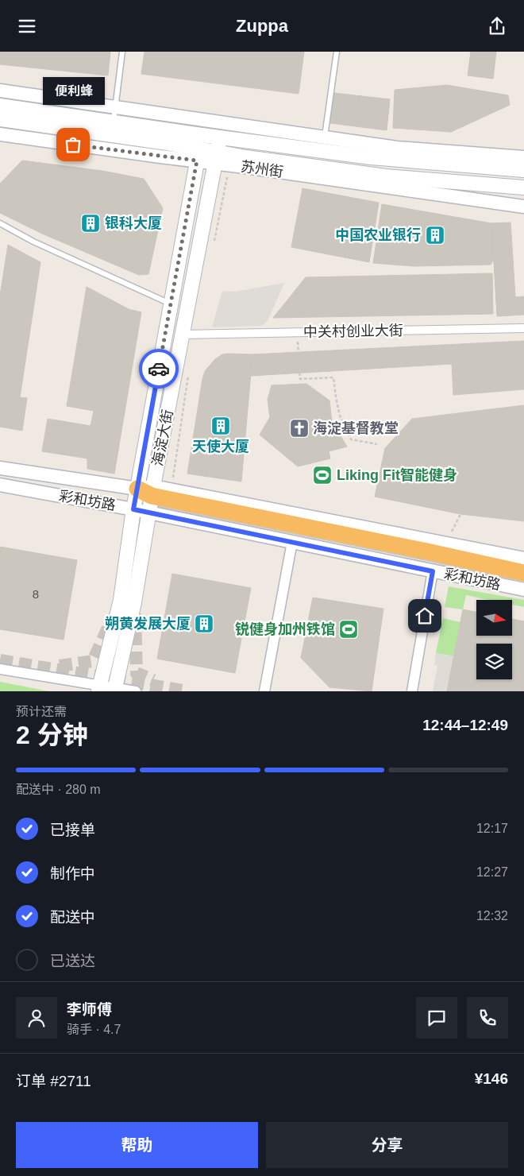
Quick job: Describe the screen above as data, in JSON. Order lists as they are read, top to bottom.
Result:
{
  "streets": {
    "main road": ["苏州街", "海淀大街"],
    "street": ["中关村创业大街", "彩和坊路"]
  },
  "crossings": [
    ["苏州街", "海淀大街"],
    ["中关村创业大街", "海淀大街"],
    ["海淀大街", "彩和坊路"]
  ],
  "places": {
    "other": ["便利蜂"],
    "building": [
      "银科大厦",
      "中国农业银行",
      "天使大厦",
      "朔黄发展大厦"
    ],
    "church": ["海淀基督教堂"],
    "sports": ["Liking Fit智能健身", "锐健身加州铁馆"]
  },
  "house_numbers": ["8"],
  "north": "right",
  "page": {
    "header": "Zuppa",
    "bubble": "便利蜂",
    "heading": ["2 分钟", "预计还需", "12:44–12:49"],
    "panel": [
      "李师傅",
      "骑手 · 4.7",
      "订单 #2711",
      "¥146"
    ],
    "bar": "配送中 · 280 m",
    "list": [
      ["已接单", "12:17"],
      ["制作中", "12:27"],
      ["配送中", "12:32"],
      "已送达"
    ],
    "buttons": ["帮助", "分享"]
  }
}
